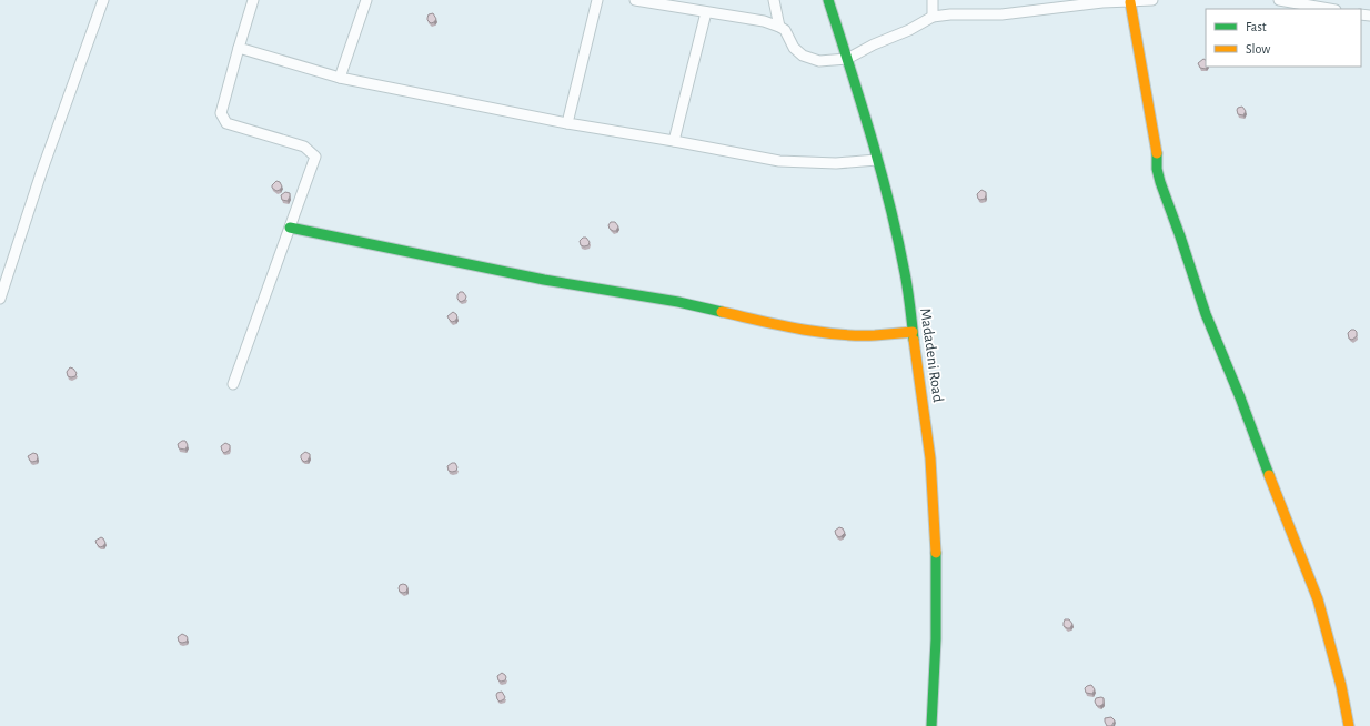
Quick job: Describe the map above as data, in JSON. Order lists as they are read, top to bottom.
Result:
{
  "streets": {
    "street": ["Madadeni Road"]
  },
  "legend": ["Fast", "Slow"]
}
